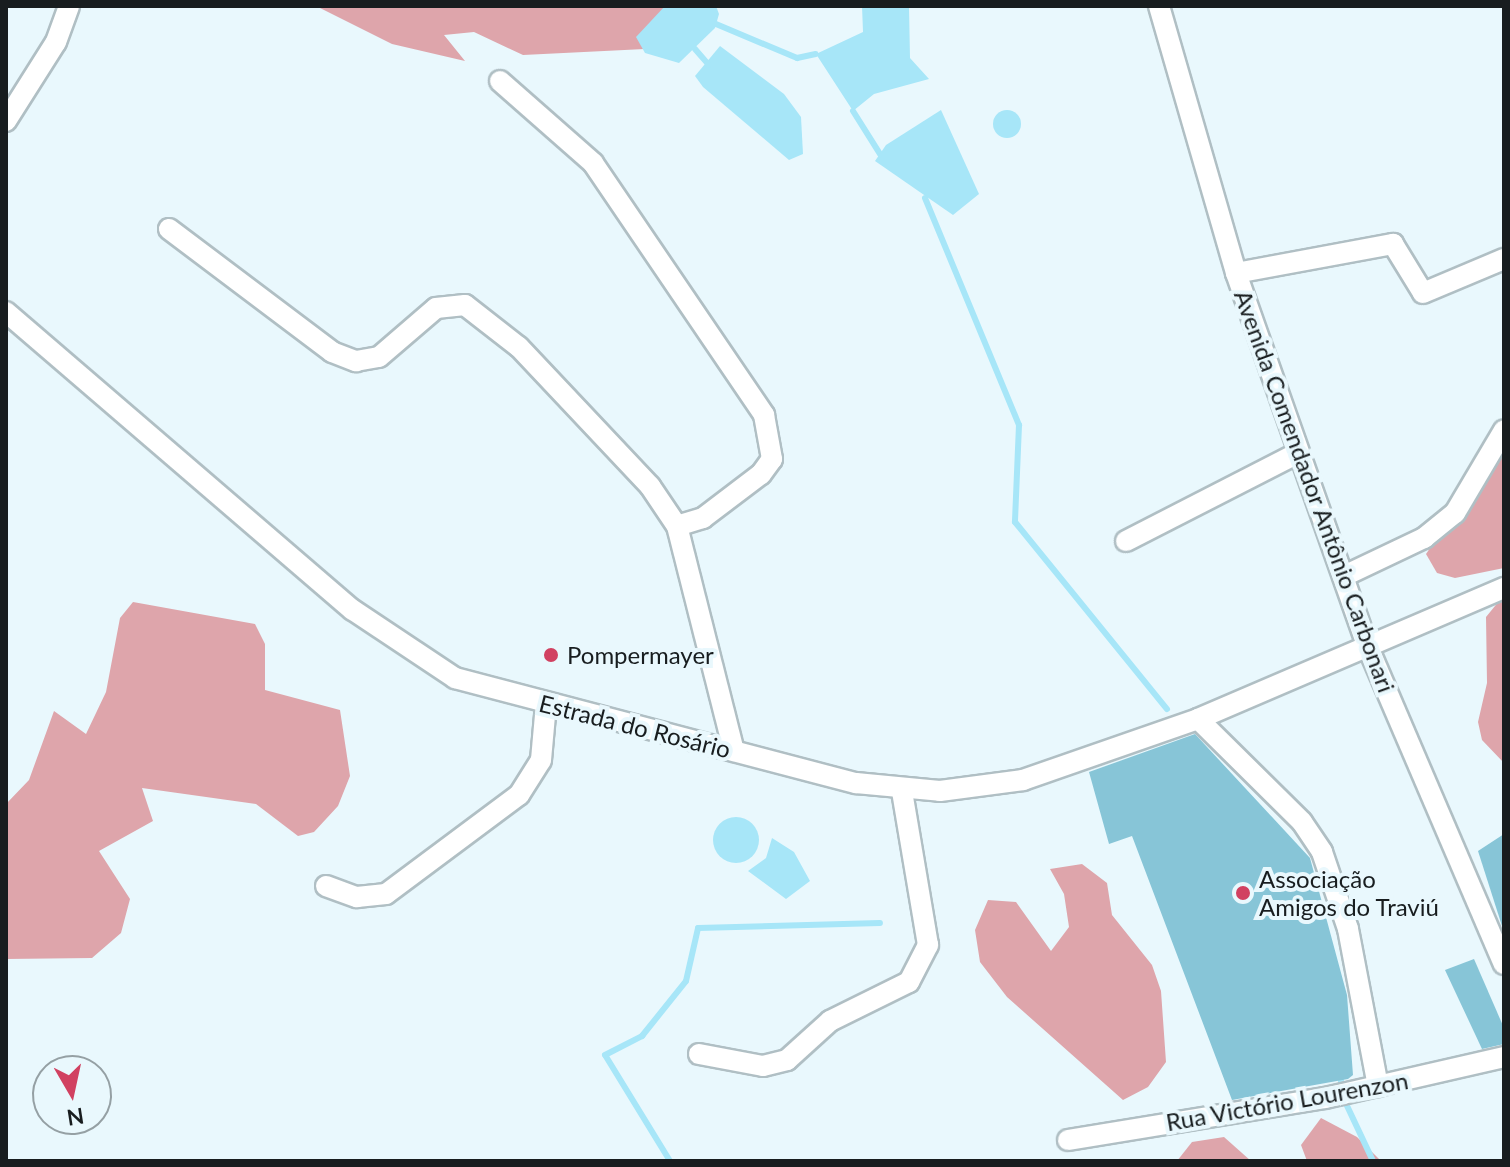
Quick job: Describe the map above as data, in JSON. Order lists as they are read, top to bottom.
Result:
{
  "streets": {
    "street": ["Avenida Comendador Antônio Carbonari", "Estrada do Rosário", "Rua Victório Lourenzon"]
  },
  "crossings": [
    ["Avenida Comendador Antônio Carbonari", "Estrada do Rosário"]
  ],
  "places": ["Pompermayer", "Associação Amigos do Traviú"],
  "north": "bottom"
}
